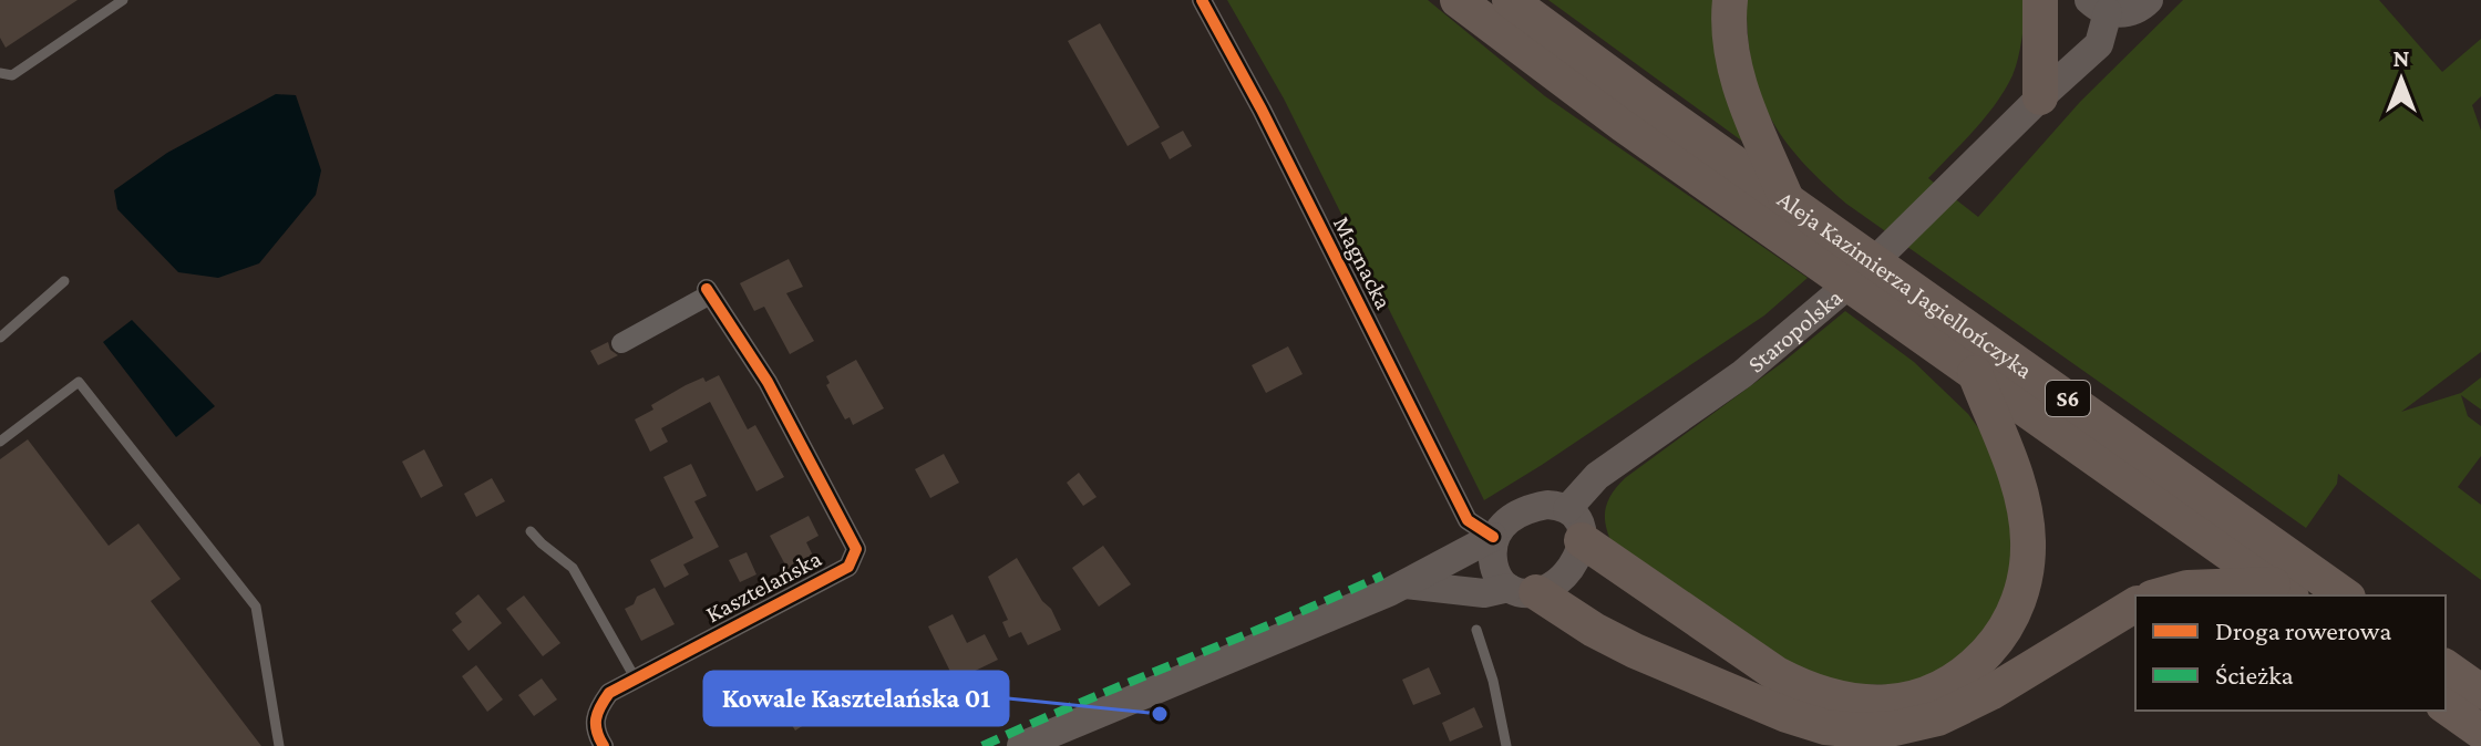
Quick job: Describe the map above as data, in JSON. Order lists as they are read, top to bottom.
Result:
{
  "streets": {
    "highway": ["Aleja Kazimierza Jagiellończyka", "S6"],
    "main road": ["Staropolska"],
    "street": ["Magnacka", "Kasztelańska"]
  },
  "crossings": [
    ["Magnacka", "Staropolska"]
  ],
  "places": ["Kowale Kasztelańska 01"],
  "legend": ["Droga rowerowa", "Ścieżka"],
  "north": "top"
}
